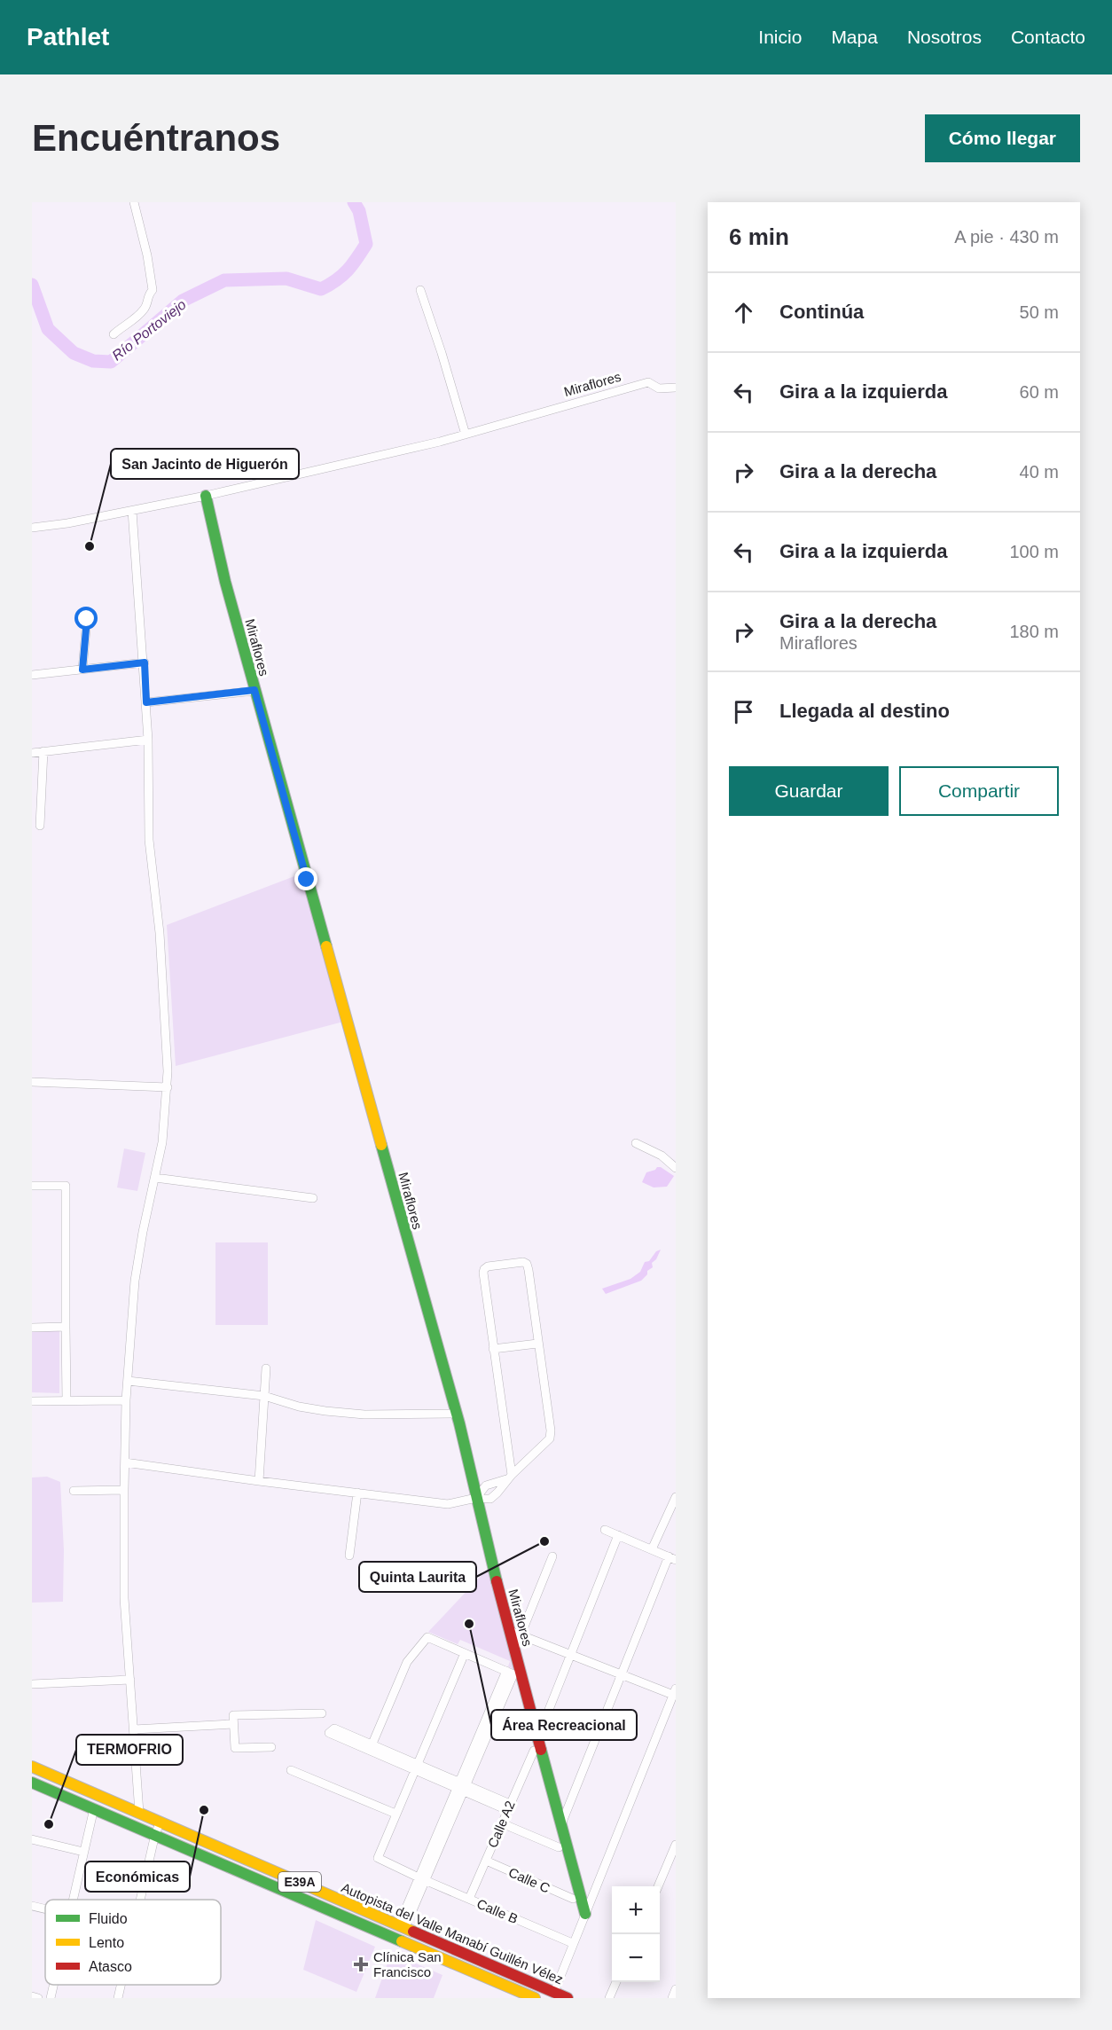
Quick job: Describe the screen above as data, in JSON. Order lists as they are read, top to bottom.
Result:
{
  "streets": {
    "street": [
      "Miraflores",
      "Calle A2",
      "Calle C",
      "E39A",
      "Calle B",
      "Autopista del Valle Manabí Guillén Vélez"
    ]
  },
  "crossings": [
    ["Calle A2", "Calle C"],
    ["Calle A2", "Calle B"]
  ],
  "water": ["Río Portoviejo"],
  "places": {
    "other": [
      "San Jacinto de Higuerón",
      "Quinta Laurita",
      "Área Recreacional",
      "Económicas",
      "TERMOFRIO"
    ],
    "health": ["Clínica San Francisco"]
  },
  "legend": ["Fluido", "Lento", "Atasco"],
  "page": {
    "header": "Pathlet",
    "nav": [
      "Inicio",
      "Mapa",
      "Nosotros",
      "Contacto"
    ],
    "buttons": [
      "Cómo llegar",
      ["Guardar", "Compartir"]
    ],
    "title": "Encuéntranos",
    "heading": ["6 min", "A pie · 430 m"],
    "list": [
      ["Continúa", "50 m"],
      ["Gira a la izquierda", "60 m"],
      ["Gira a la derecha", "40 m"],
      ["Gira a la izquierda", "100 m"],
      ["Gira a la derecha", "Miraflores", "180 m"],
      "Llegada al destino"
    ],
    "map_buttons": ["+", "−"]
  }
}
